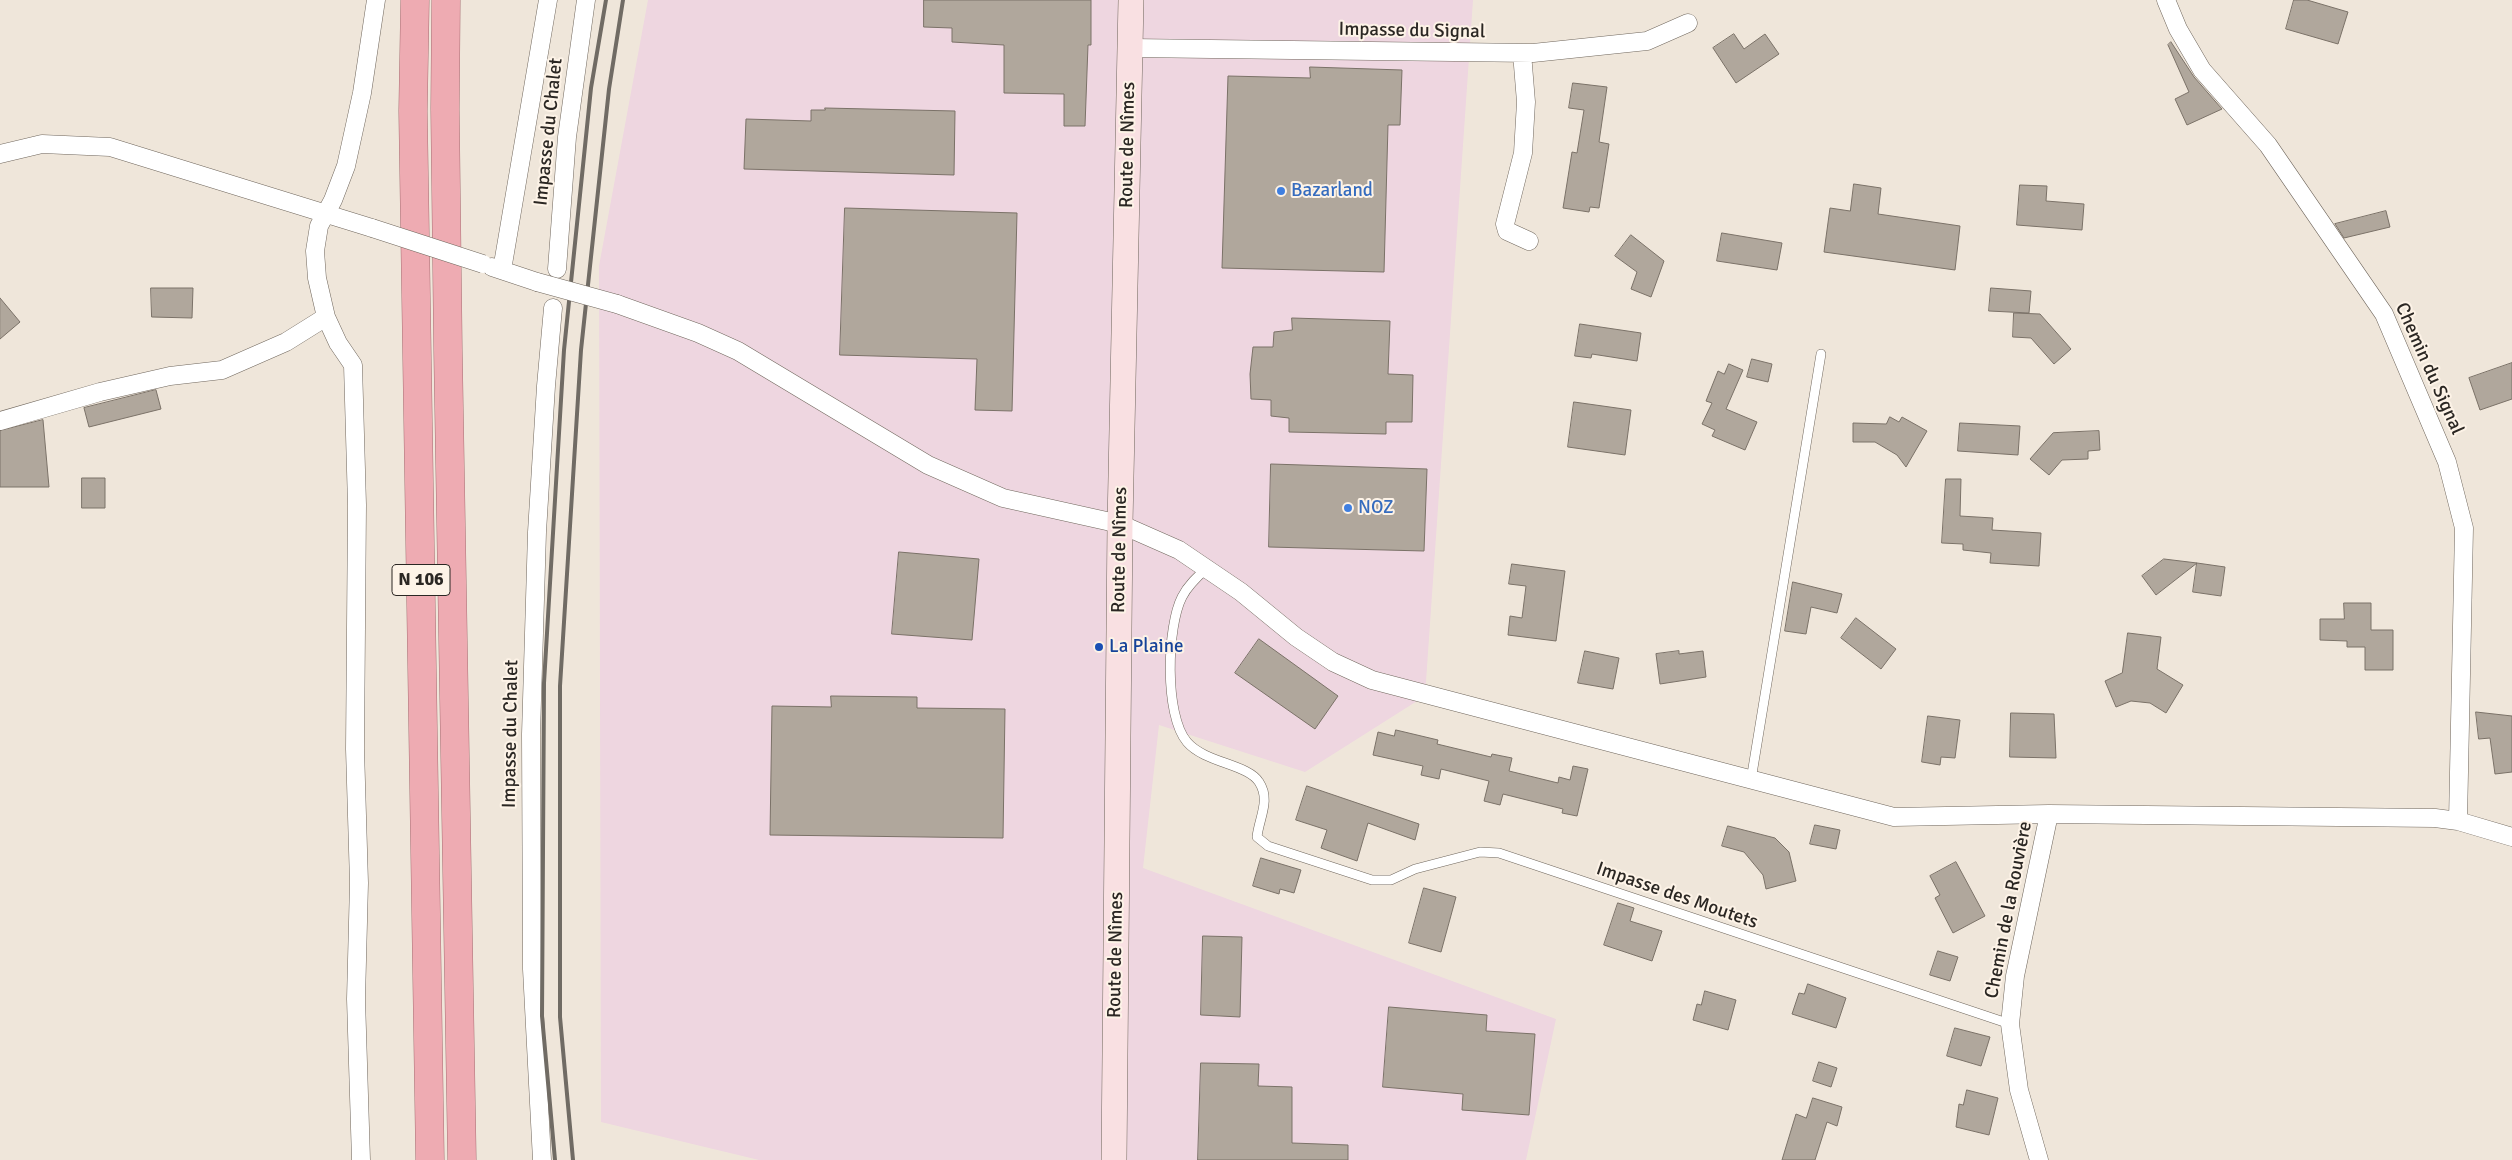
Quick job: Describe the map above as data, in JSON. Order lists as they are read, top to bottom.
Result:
{
  "streets": {
    "highway": ["N 106"],
    "main road": ["Route de Nîmes"],
    "street": [
      "Impasse du Signal",
      "Impasse du Chalet",
      "Chemin du Signal",
      "Chemin de la Rouvière"
    ],
    "lane": ["Impasse des Moutets"]
  },
  "crossings": [
    ["Impasse du Signal", "Route de Nîmes"],
    ["Impasse des Moutets", "Chemin de la Rouvière"]
  ],
  "places": ["Bazarland", "NOZ", "La Plaine"]
}
